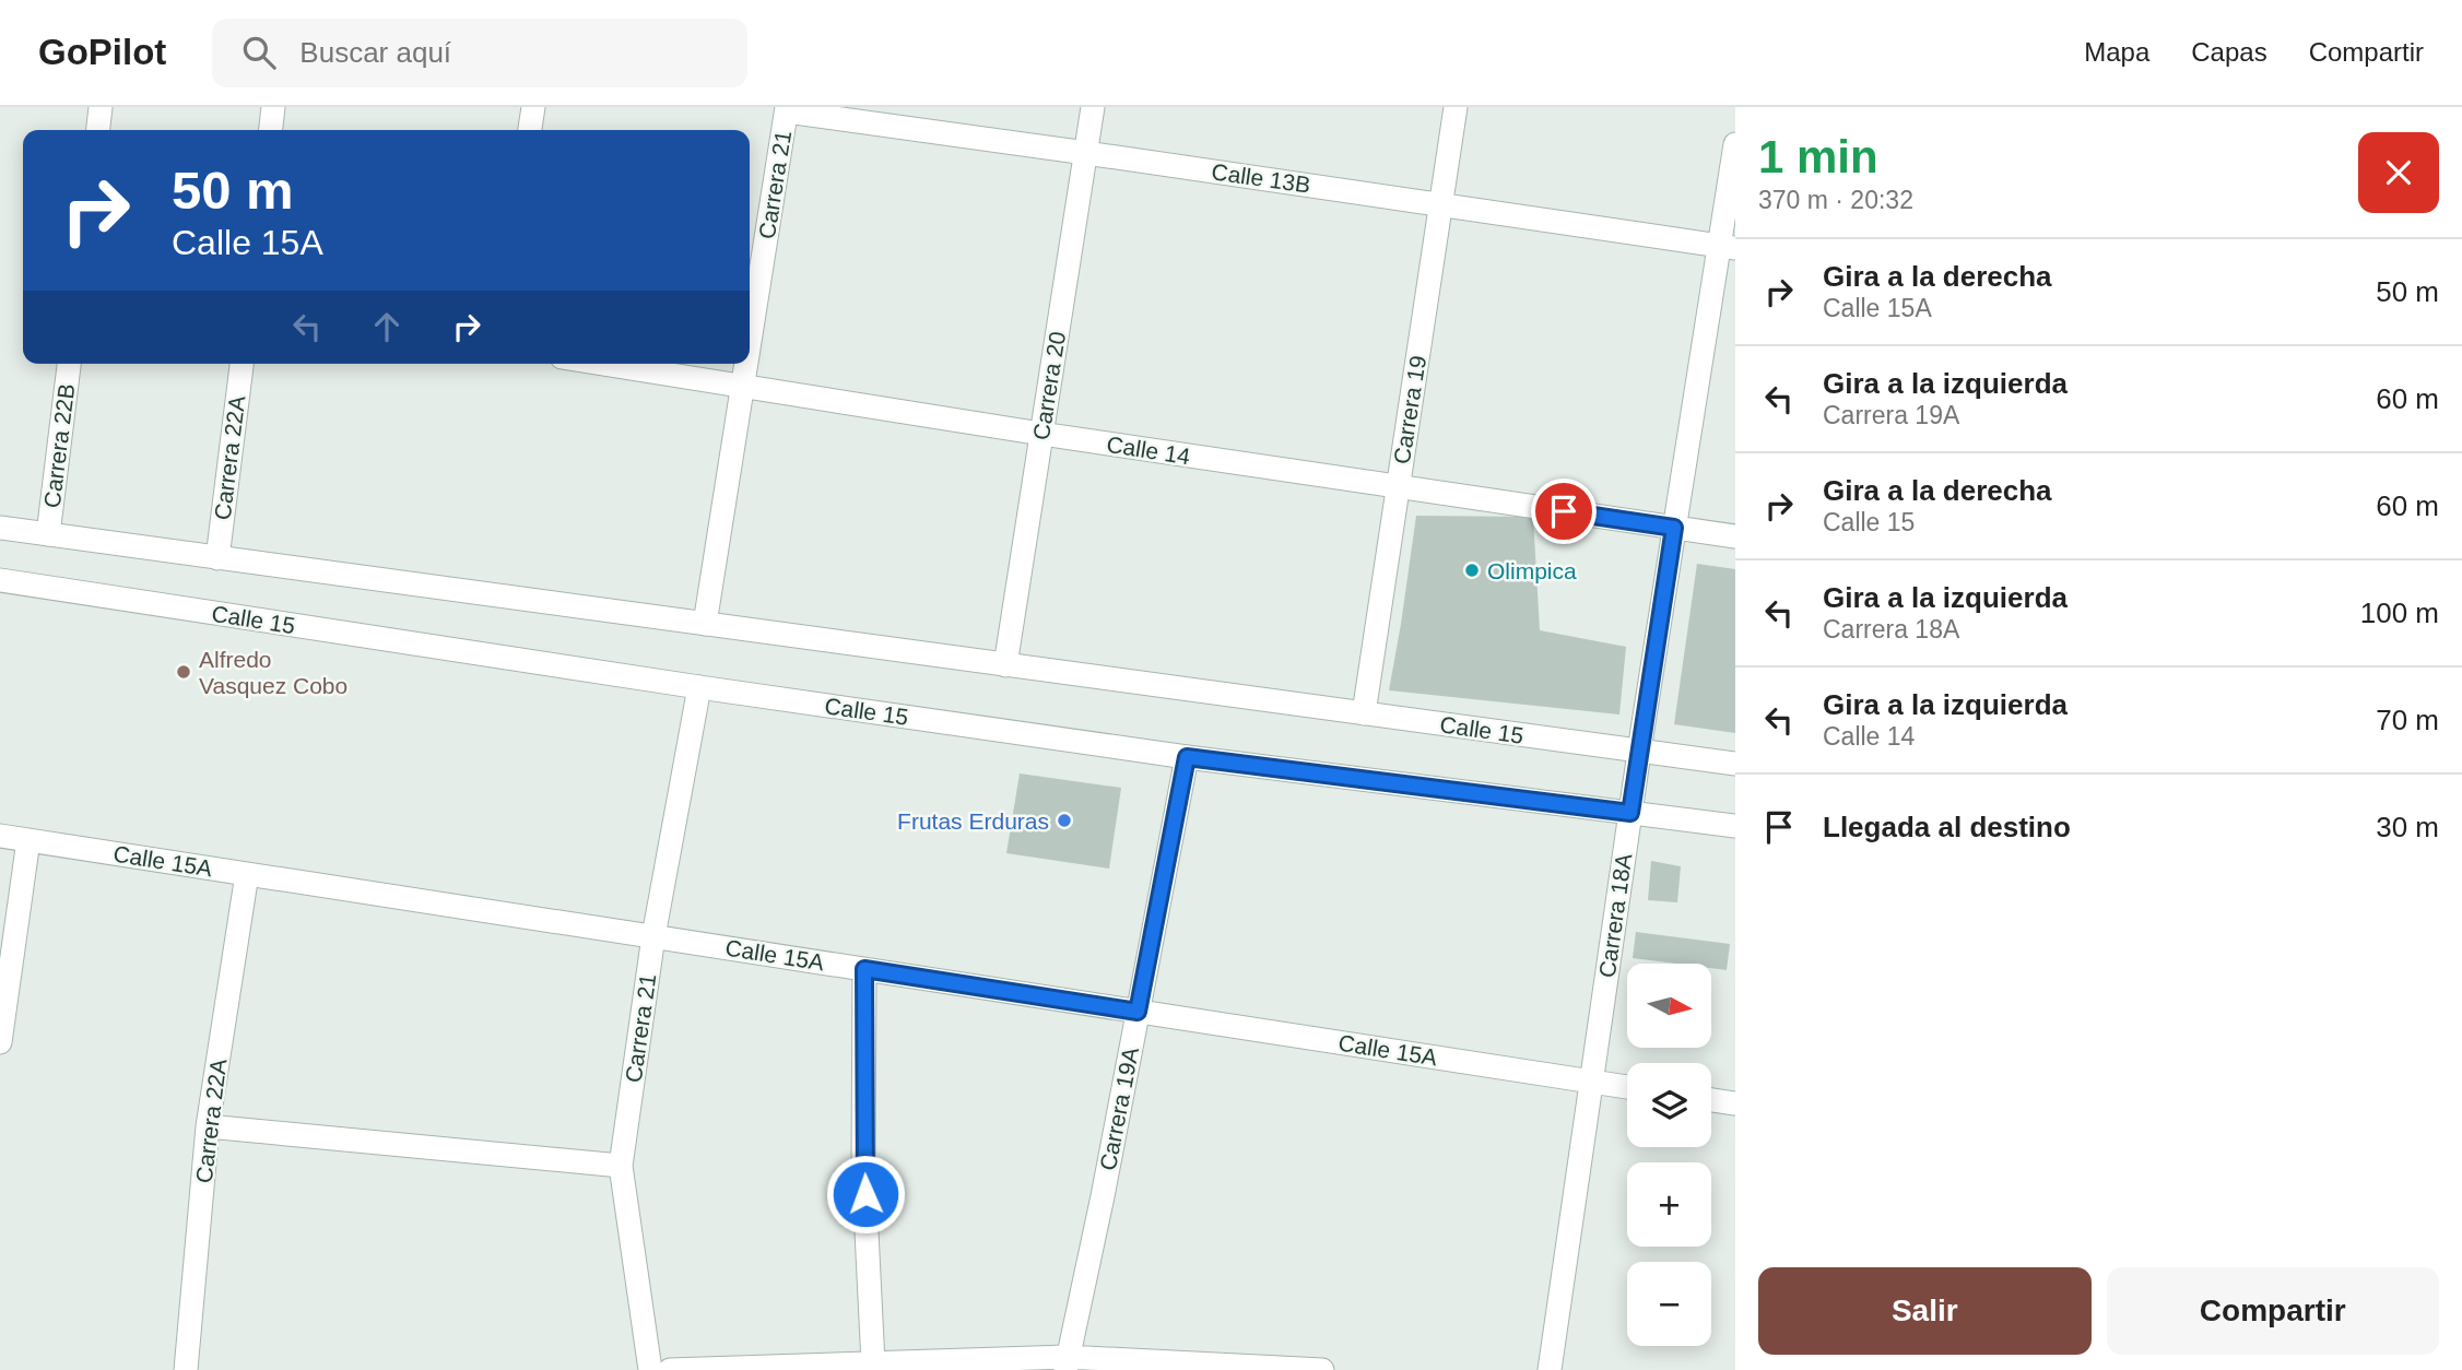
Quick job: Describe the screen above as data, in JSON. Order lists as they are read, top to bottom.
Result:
{
  "streets": {
    "street": [
      "Calle 13B",
      "Carrera 21",
      "Carrera 20",
      "Carrera 19",
      "Carrera 22B",
      "Calle 14",
      "Carrera 22A",
      "Calle 15",
      "Calle 15A",
      "Carrera 18A",
      "Carrera 19A"
    ]
  },
  "crossings": [
    ["Calle 13B", "Carrera 21"],
    ["Calle 13B", "Carrera 20"],
    ["Calle 13B", "Carrera 19"],
    ["Calle 13B", "Carrera 18A"],
    ["Carrera 21", "Calle 14"],
    ["Carrera 21", "Calle 15"],
    ["Carrera 21", "Calle 15A"],
    ["Carrera 20", "Calle 14"],
    ["Carrera 20", "Calle 15"],
    ["Carrera 19", "Calle 14"],
    ["Carrera 19", "Calle 15"],
    ["Carrera 22B", "Calle 15"],
    ["Calle 14", "Carrera 18A"],
    ["Carrera 22A", "Calle 15"],
    ["Carrera 22A", "Calle 15A"],
    ["Calle 15", "Carrera 18A"],
    ["Calle 15", "Carrera 19A"],
    ["Calle 15A", "Carrera 18A"],
    ["Calle 15A", "Carrera 19A"]
  ],
  "places": ["Olimpica", "Alfredo Vasquez Cobo", "Frutas Erduras"],
  "north": "right",
  "page": {
    "header": "GoPilot",
    "search": "Buscar aquí",
    "nav": ["Mapa", "Capas", "Compartir"],
    "heading": ["1 min", "370 m · 20:32"],
    "turn": ["50 m", "Calle 15A"],
    "list": [
      {
        "name": "Gira a la derecha",
        "note": "Calle 15A",
        "value": "50 m"
      },
      {
        "name": "Gira a la izquierda",
        "note": "Carrera 19A",
        "value": "60 m"
      },
      {
        "name": "Gira a la derecha",
        "note": "Calle 15",
        "value": "60 m"
      },
      {
        "name": "Gira a la izquierda",
        "note": "Carrera 18A",
        "value": "100 m"
      },
      {
        "name": "Gira a la izquierda",
        "note": "Calle 14",
        "value": "70 m"
      },
      {
        "name": "Llegada al destino",
        "value": "30 m"
      }
    ],
    "map_buttons": ["+", "−"],
    "buttons": ["Salir", "Compartir"]
  }
}
